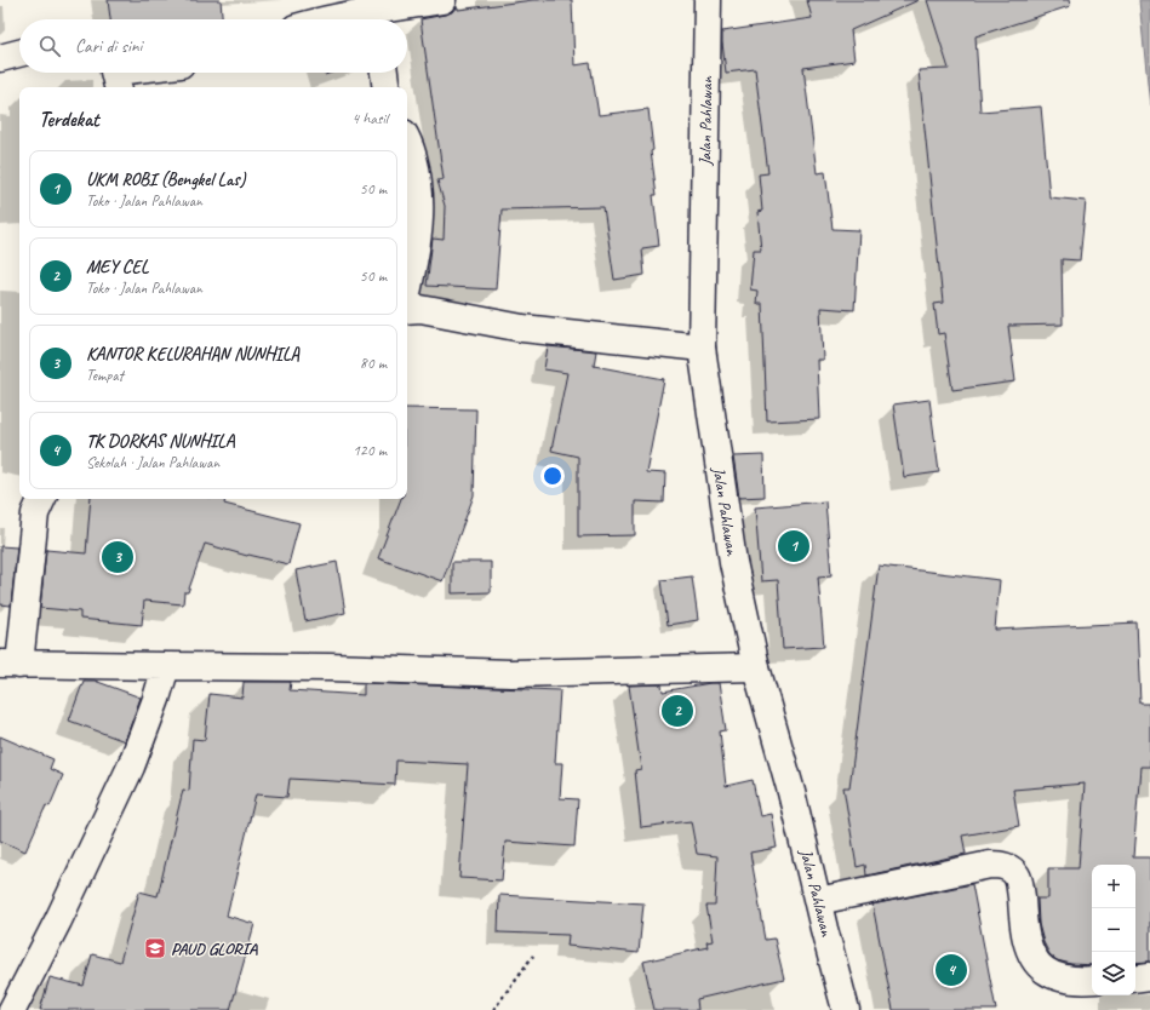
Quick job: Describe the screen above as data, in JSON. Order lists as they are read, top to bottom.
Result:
{
  "streets": {
    "main road": ["Jalan Pahlawan"]
  },
  "places": {
    "school or university": ["PAUD GLORIA"]
  },
  "page": {
    "search": "Cari di sini",
    "heading": ["Terdekat", "4 hasil"],
    "list": [
      {
        "mark": "1",
        "name": "UKM ROBI (Bengkel Las)",
        "note": "Toko · Jalan Pahlawan",
        "value": "50 m"
      },
      {
        "mark": "2",
        "name": "MEY CEL",
        "note": "Toko · Jalan Pahlawan",
        "value": "50 m"
      },
      {
        "mark": "3",
        "name": "KANTOR KELURAHAN NUNHILA",
        "note": "Tempat",
        "value": "80 m"
      },
      {
        "mark": "4",
        "name": "TK DORKAS NUNHILA",
        "note": "Sekolah · Jalan Pahlawan",
        "value": "120 m"
      }
    ],
    "pins": [
      "1",
      "3",
      "2",
      "4"
    ],
    "map_buttons": ["+", "−"]
  }
}
